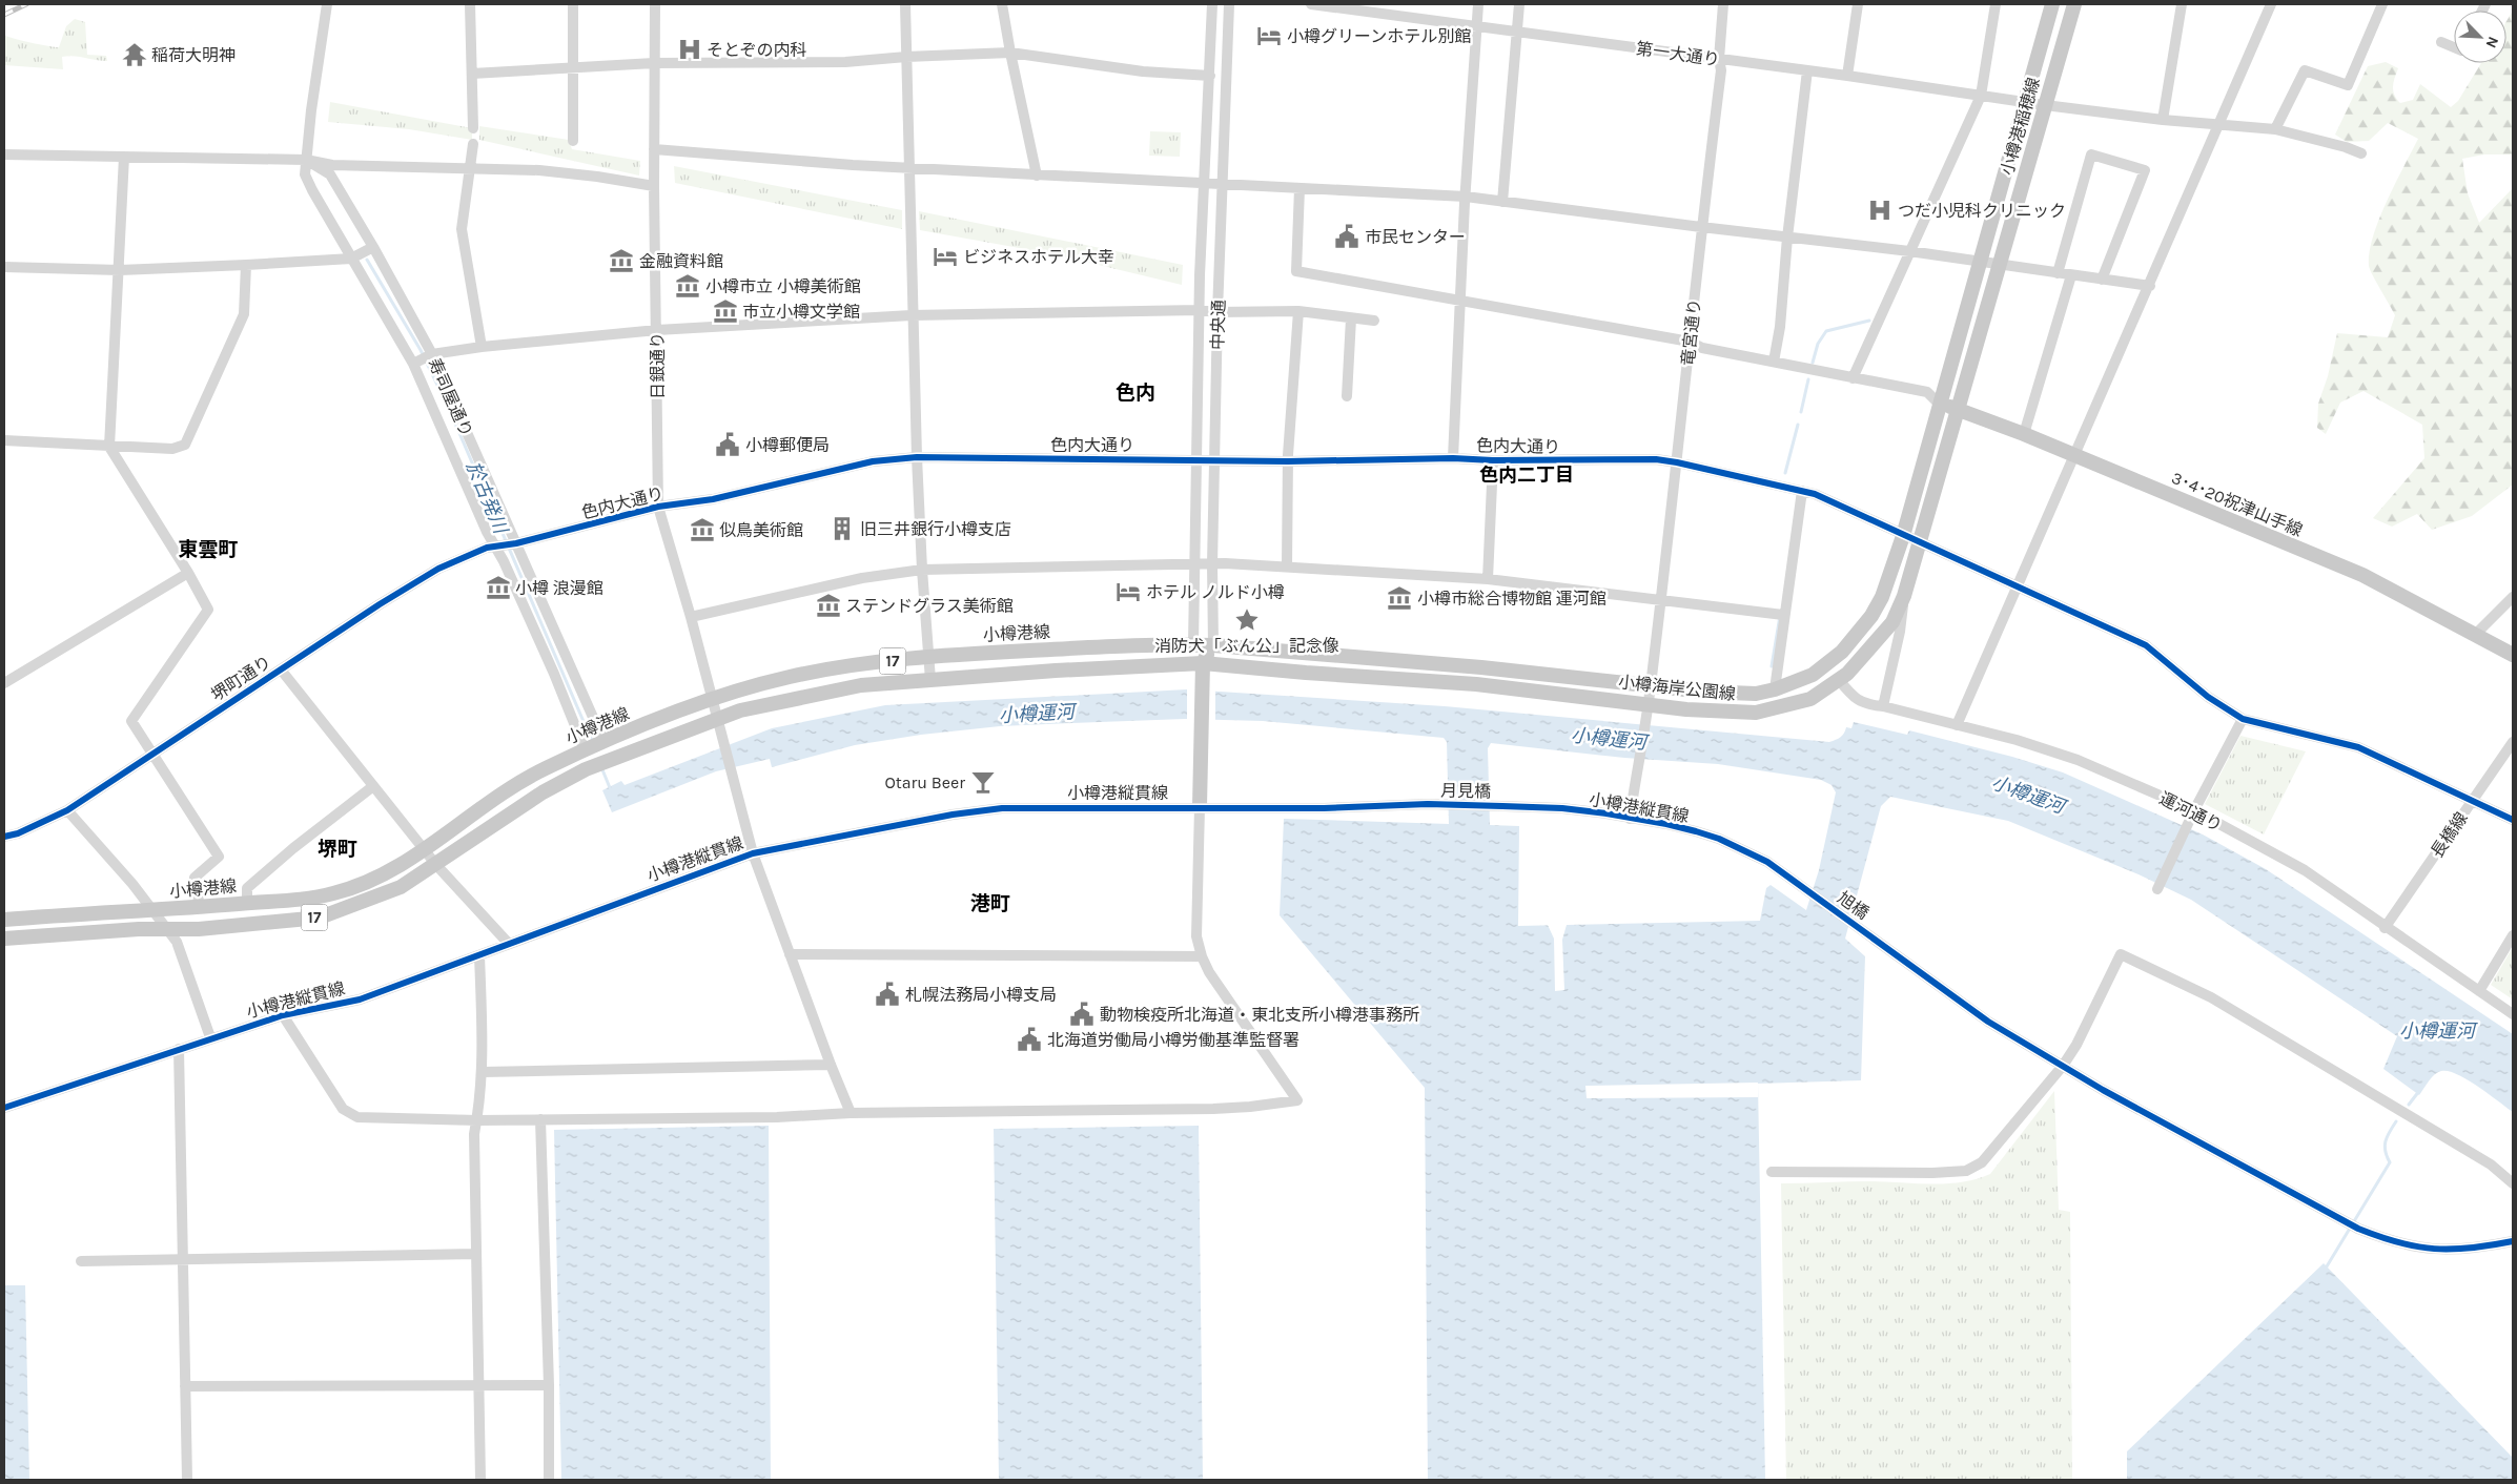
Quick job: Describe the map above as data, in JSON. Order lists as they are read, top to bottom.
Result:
{
  "streets": {
    "main road": [
      "小樽港稲穂線",
      "3･4･20祝津山手線",
      "小樽港線",
      "17",
      "小樽海岸公園線"
    ],
    "street": [
      "第一大通り",
      "中央通",
      "竜宮通り",
      "日銀通り",
      "寿司屋通り",
      "色内大通り",
      "堺町通り",
      "月見橋",
      "小樽港縦貫線",
      "運河通り",
      "長橋線",
      "旭橋"
    ]
  },
  "crossings": [
    ["第一大通り", "小樽港稲穂線"],
    ["第一大通り", "竜宮通り"],
    ["小樽港稲穂線", "3･4･20祝津山手線"],
    ["小樽港稲穂線", "小樽海岸公園線"],
    ["中央通", "色内大通り"],
    ["中央通", "小樽港線"],
    ["中央通", "小樽海岸公園線"],
    ["竜宮通り", "色内大通り"],
    ["竜宮通り", "小樽海岸公園線"],
    ["竜宮通り", "小樽港縦貫線"],
    ["日銀通り", "色内大通り"],
    ["日銀通り", "小樽港線"],
    ["日銀通り", "17"],
    ["日銀通り", "小樽港縦貫線"],
    ["寿司屋通り", "色内大通り"],
    ["寿司屋通り", "小樽港線"],
    ["寿司屋通り", "堺町通り"],
    ["色内大通り", "堺町通り"],
    ["色内大通り", "小樽海岸公園線"],
    ["色内大通り", "長橋線"],
    ["3･4･20祝津山手線", "小樽海岸公園線"],
    ["小樽港線", "小樽海岸公園線"],
    ["17", "小樽海岸公園線"],
    ["小樽海岸公園線", "運河通り"],
    ["月見橋", "小樽港縦貫線"],
    ["小樽港縦貫線", "旭橋"],
    ["運河通り", "長橋線"]
  ],
  "districts": [
    "色内",
    "色内二丁目",
    "東雲町",
    "堺町",
    "港町"
  ],
  "water": ["於古発川", "小樽運河"],
  "places": {
    "hotel": ["小樽グリーンホテル別館", "ビジネスホテル大幸", "ホテル ノルド小樽"],
    "hospital": ["そとぞの内科", "つだ小児科クリニック"],
    "temple": ["稲荷大明神"],
    "public building": [
      "市民センター",
      "小樽郵便局",
      "札幌法務局小樽支局",
      "動物検疫所北海道・東北支所小樽港事務所",
      "北海道労働局小樽労働基準監督署"
    ],
    "museum": [
      "金融資料館",
      "小樽市立 小樽美術館",
      "市立小樽文学館",
      "似鳥美術館",
      "小樽 浪漫館",
      "小樽市総合博物館 運河館",
      "ステンドグラス美術館"
    ],
    "building": ["旧三井銀行小樽支店"],
    "place": ["消防犬「ぶん公」記念像"],
    "bar": ["Otaru Beer"]
  },
  "north": "bottom right"
}
